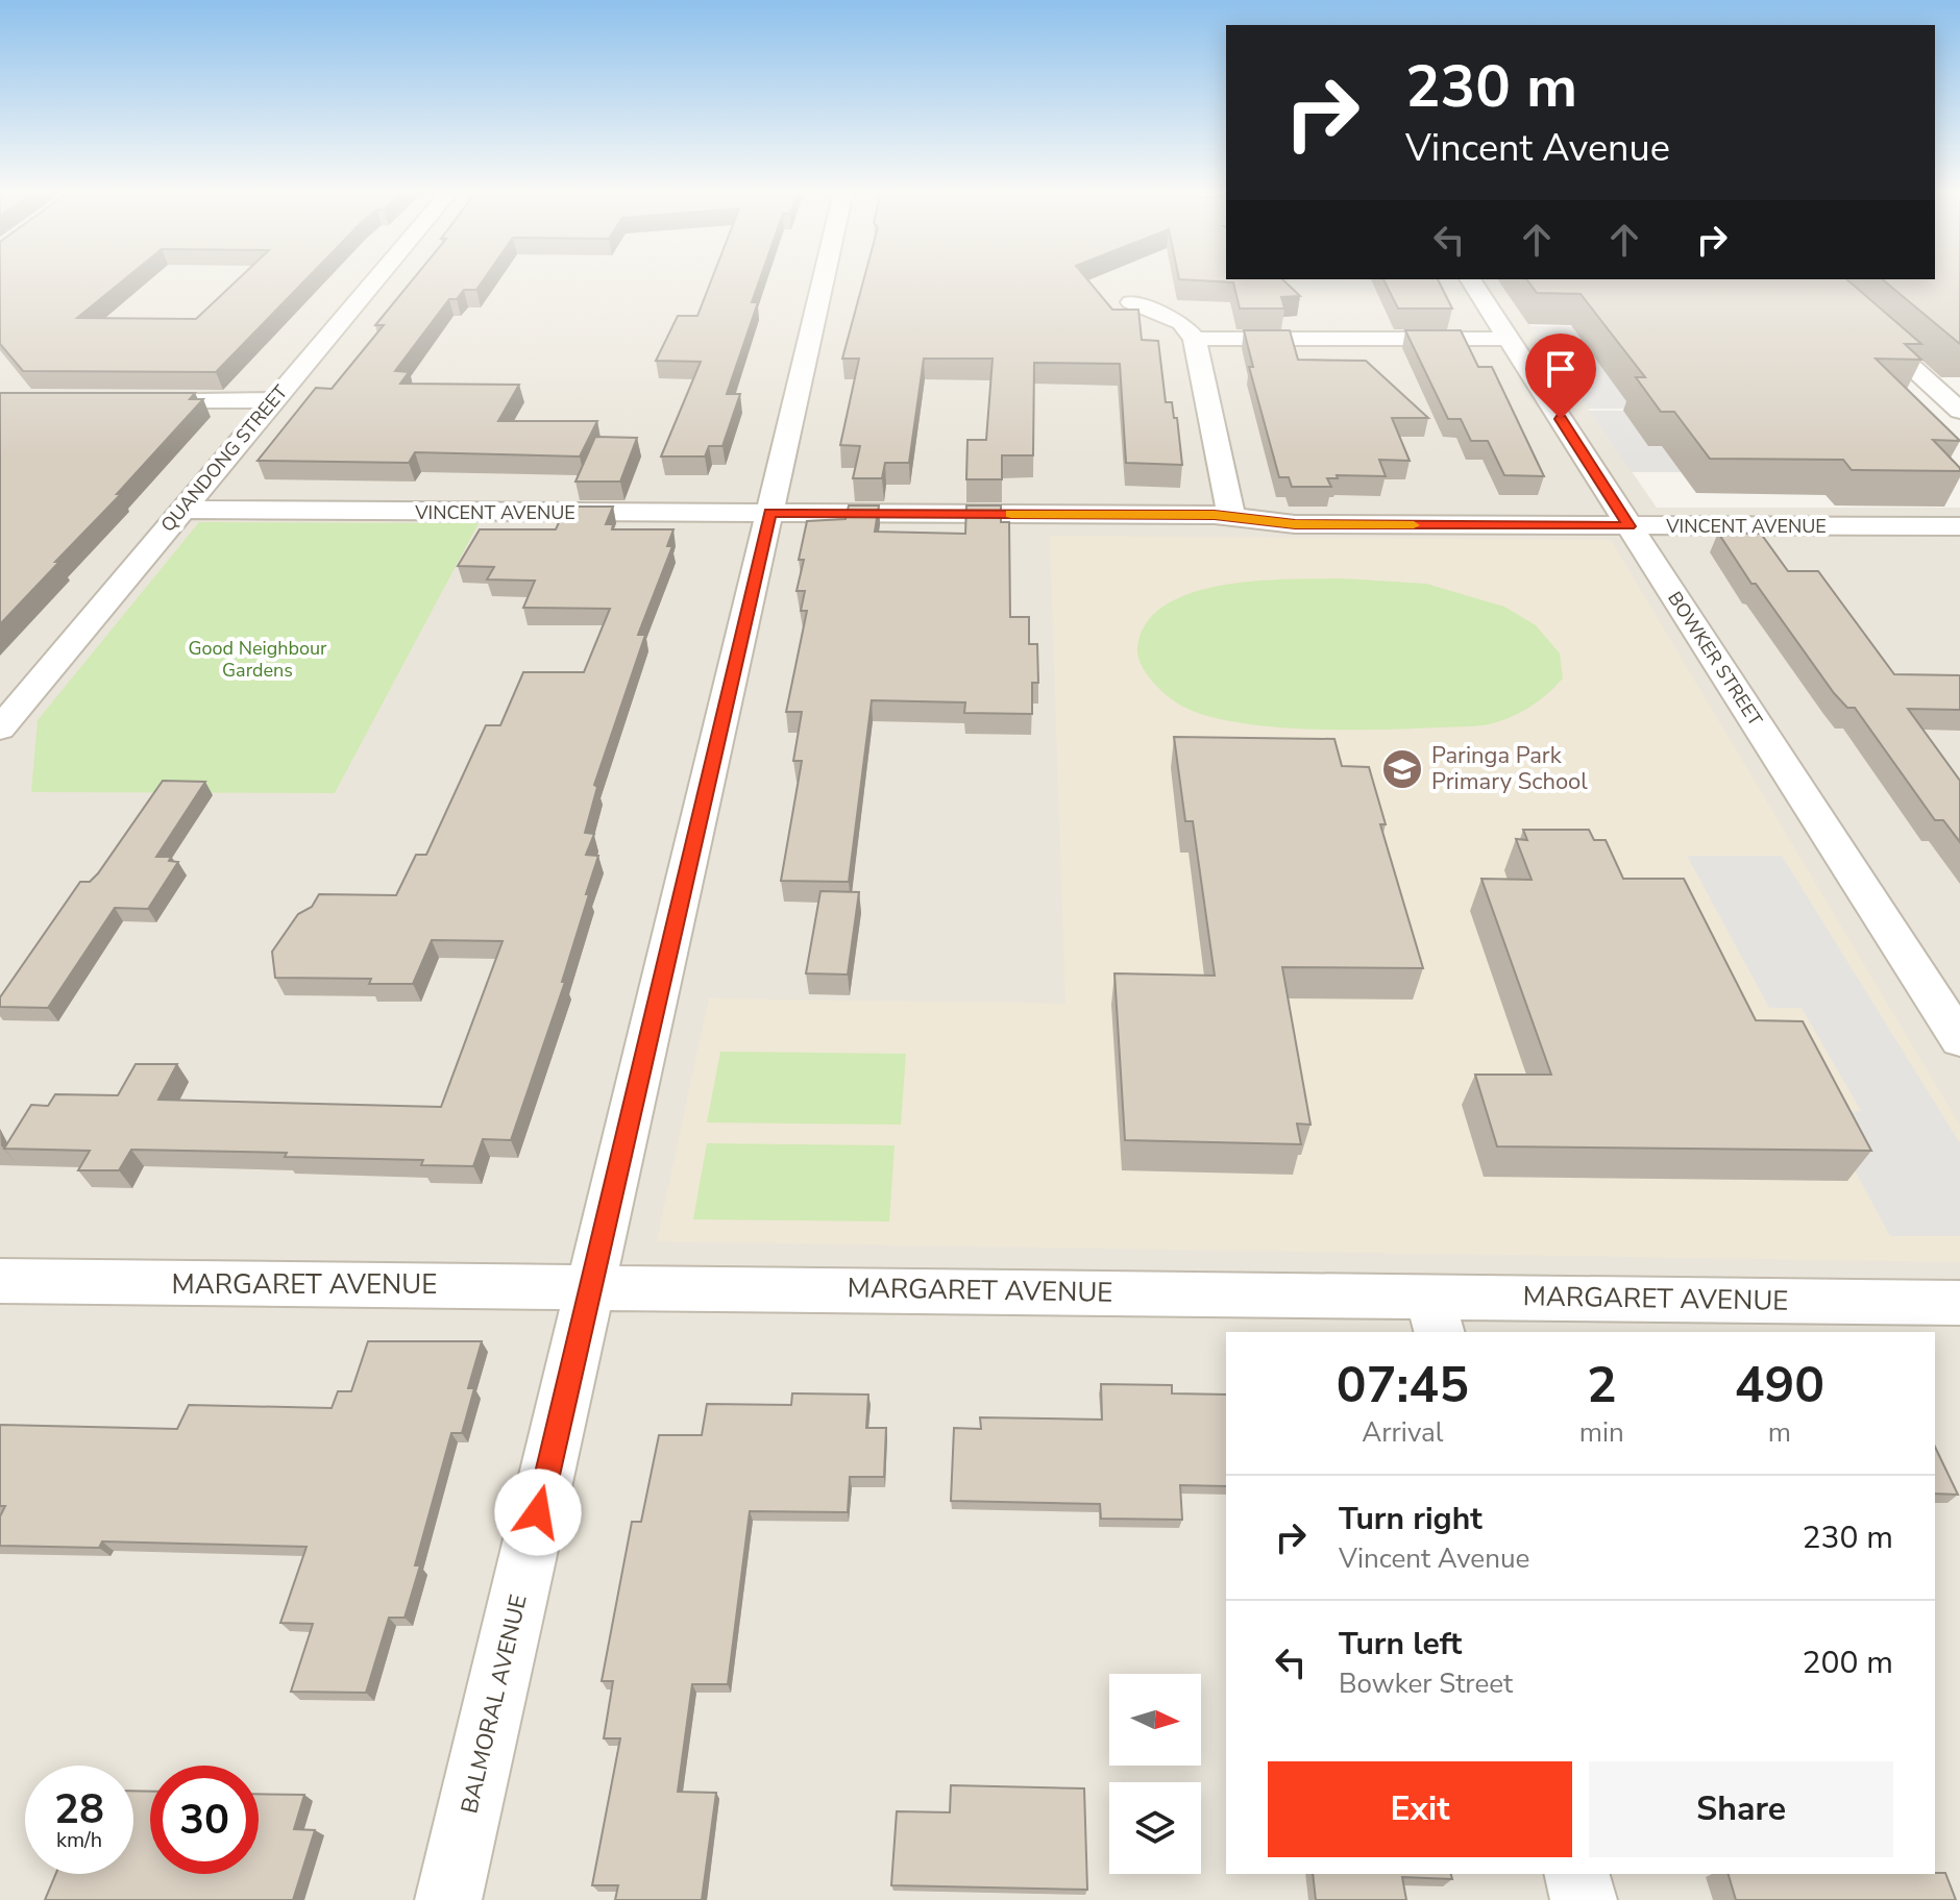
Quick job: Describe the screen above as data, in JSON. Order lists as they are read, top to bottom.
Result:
{
  "streets": {
    "street": [
      "QUANDONG STREET",
      "VINCENT AVENUE",
      "BOWKER STREET",
      "MARGARET AVENUE",
      "BALMORAL AVENUE"
    ]
  },
  "crossings": [
    ["QUANDONG STREET", "VINCENT AVENUE"],
    ["VINCENT AVENUE", "BOWKER STREET"],
    ["VINCENT AVENUE", "BALMORAL AVENUE"],
    ["MARGARET AVENUE", "BALMORAL AVENUE"]
  ],
  "parks": ["Good Neighbour Gardens"],
  "places": {
    "school or university": ["Paringa Park Primary School"]
  },
  "north": "right",
  "page": {
    "turn": ["230 m", "Vincent Avenue"],
    "eta": [
      "07:45",
      "Arrival",
      "2",
      "min",
      "490",
      "m"
    ],
    "list": [
      {
        "name": "Turn right",
        "note": "Vincent Avenue",
        "value": "230 m"
      },
      {
        "name": "Turn left",
        "note": "Bowker Street",
        "value": "200 m"
      }
    ],
    "buttons": ["Exit", "Share"],
    "speed": "28 km/h",
    "limit": "30"
  }
}
